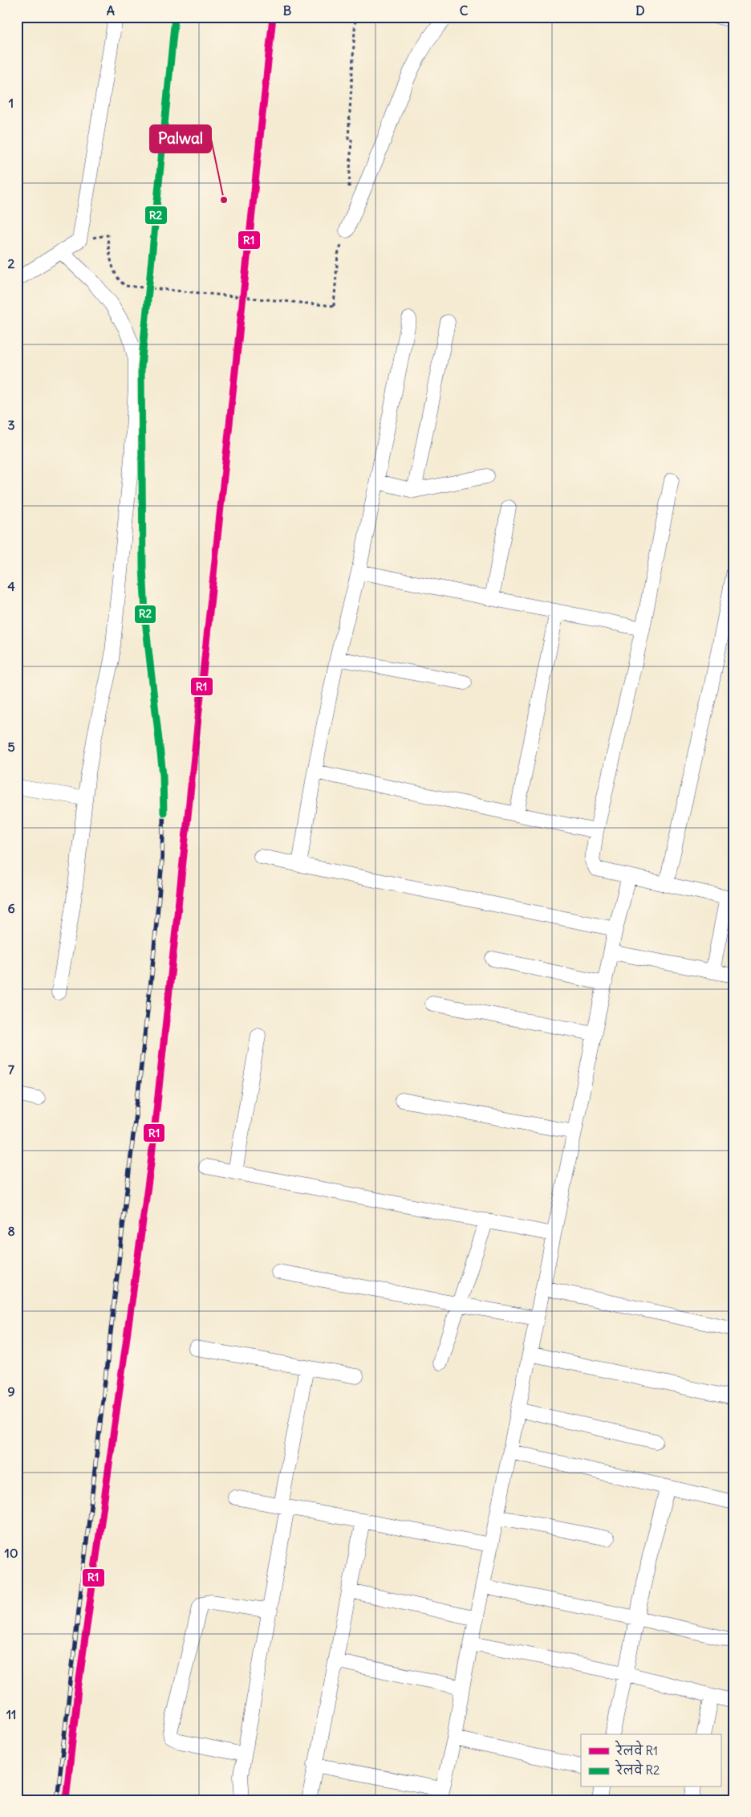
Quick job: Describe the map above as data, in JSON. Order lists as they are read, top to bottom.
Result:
{
  "places": ["Palwal"],
  "lines": ["rail line R1", "rail line R2"],
  "legend": ["रेलवे R1", "रेलवे R2"],
  "grid": {
    "columns": [
      "A",
      "B",
      "C",
      "D"
    ],
    "rows": [
      "1",
      "2",
      "3",
      "4",
      "5",
      "6",
      "7",
      "8",
      "9",
      "10",
      "11"
    ]
  }
}
